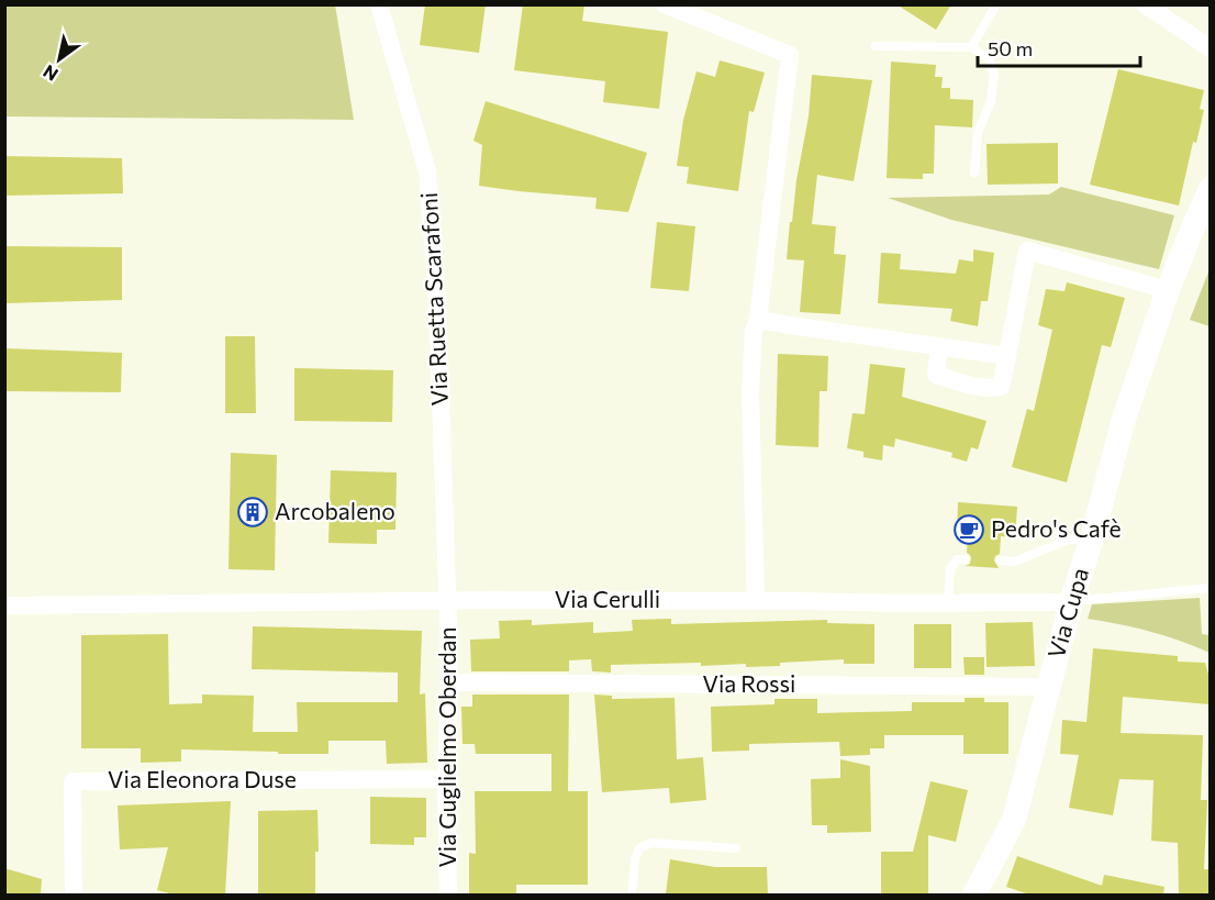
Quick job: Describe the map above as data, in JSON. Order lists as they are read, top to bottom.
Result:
{
  "streets": {
    "street": [
      "Via Ruetta Scarafoni",
      "Via Cerulli",
      "Via Cupa",
      "Via Rossi",
      "Via Guglielmo Oberdan",
      "Via Eleonora Duse"
    ]
  },
  "crossings": [
    ["Via Ruetta Scarafoni", "Via Cerulli"],
    ["Via Ruetta Scarafoni", "Via Guglielmo Oberdan"],
    ["Via Cerulli", "Via Cupa"],
    ["Via Cerulli", "Via Guglielmo Oberdan"],
    ["Via Cupa", "Via Rossi"],
    ["Via Rossi", "Via Guglielmo Oberdan"],
    ["Via Guglielmo Oberdan", "Via Eleonora Duse"]
  ],
  "places": {
    "building": ["Arcobaleno"],
    "cafe": ["Pedro's Cafè"]
  },
  "scale_bar": "50 m",
  "north": "bottom left"
}
